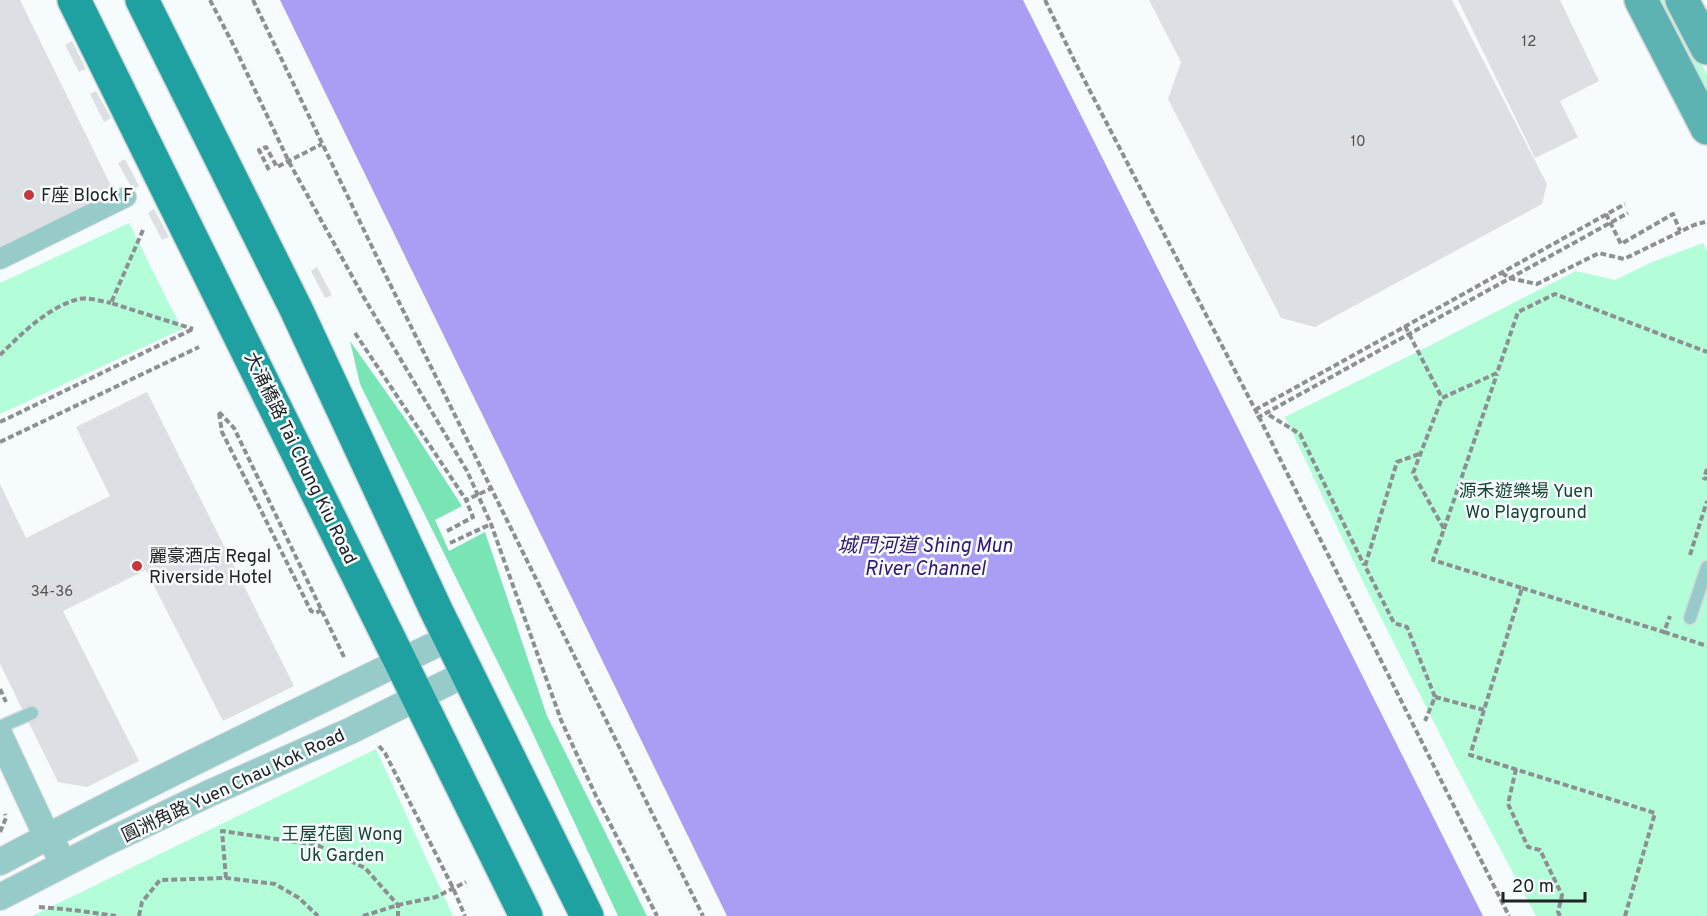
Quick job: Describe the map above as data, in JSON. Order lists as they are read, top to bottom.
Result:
{
  "streets": {
    "main road": ["大涌橋路 Tai Chung Kiu Road"],
    "street": ["圓洲角路 Yuen Chau Kok Road"]
  },
  "crossings": [
    ["大涌橋路 Tai Chung Kiu Road", "圓洲角路 Yuen Chau Kok Road"]
  ],
  "water": ["城門河道 Shing Mun River Channel"],
  "parks": ["源禾遊樂場 Yuen Wo Playground", "王屋花園 Wong Uk Garden"],
  "places": ["F座 Block F", "麗豪酒店 Regal Riverside Hotel"],
  "house_numbers": ["12", "10", "34-36"],
  "scale_bar": "20 m"
}
